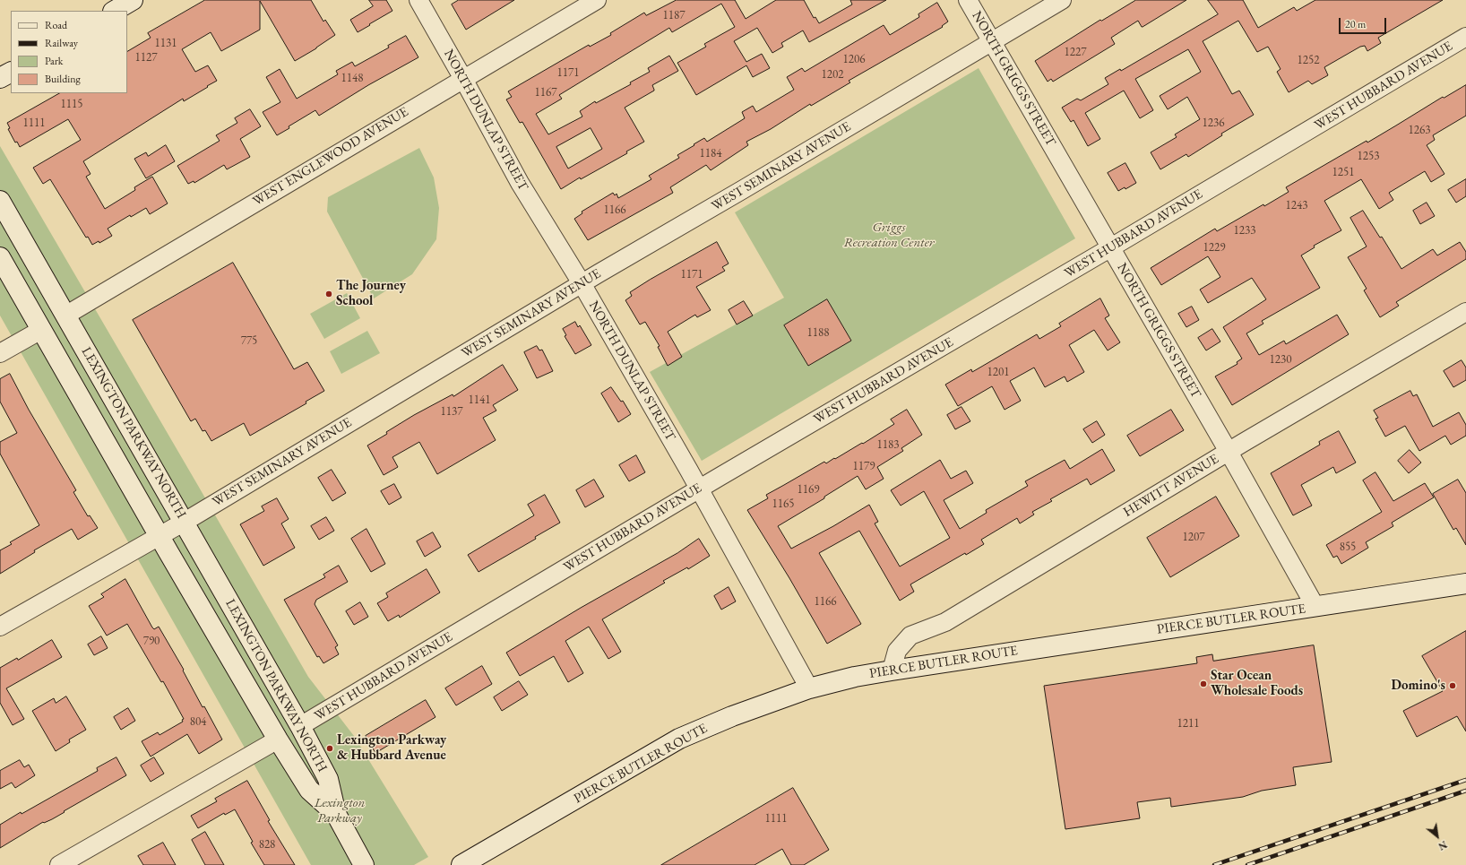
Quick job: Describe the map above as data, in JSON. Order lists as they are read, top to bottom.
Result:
{
  "streets": {
    "main road": ["LEXINGTON PARKWAY NORTH", "PIERCE BUTLER ROUTE"],
    "street": [
      "NORTH GRIGGS STREET",
      "WEST HUBBARD AVENUE",
      "NORTH DUNLAP STREET",
      "WEST ENGLEWOOD AVENUE",
      "WEST SEMINARY AVENUE",
      "HEWITT AVENUE"
    ]
  },
  "crossings": [
    ["NORTH GRIGGS STREET", "WEST HUBBARD AVENUE"],
    ["NORTH GRIGGS STREET", "WEST SEMINARY AVENUE"],
    ["NORTH GRIGGS STREET", "HEWITT AVENUE"],
    ["NORTH GRIGGS STREET", "PIERCE BUTLER ROUTE"],
    ["WEST HUBBARD AVENUE", "NORTH DUNLAP STREET"],
    ["WEST HUBBARD AVENUE", "LEXINGTON PARKWAY NORTH"],
    ["NORTH DUNLAP STREET", "WEST ENGLEWOOD AVENUE"],
    ["NORTH DUNLAP STREET", "WEST SEMINARY AVENUE"],
    ["NORTH DUNLAP STREET", "PIERCE BUTLER ROUTE"],
    ["WEST ENGLEWOOD AVENUE", "LEXINGTON PARKWAY NORTH"],
    ["WEST SEMINARY AVENUE", "LEXINGTON PARKWAY NORTH"],
    ["HEWITT AVENUE", "PIERCE BUTLER ROUTE"]
  ],
  "parks": ["Griggs Recreation Center", "Lexington Parkway"],
  "places": [
    "The Journey School",
    "Star Ocean Wholesale Foods",
    "Domino's",
    "Lexington Parkway & Hubbard Avenue"
  ],
  "house_numbers": [
    "1187",
    "1131",
    "1227",
    "1127",
    "1206",
    "1252",
    "1171",
    "1202",
    "1148",
    "1167",
    "1115",
    "1111",
    "1236",
    "1263",
    "1184",
    "1253",
    "1251",
    "1243",
    "1166",
    "1233",
    "1229",
    "1171",
    "1188",
    "775",
    "1230",
    "1201",
    "1141",
    "1137",
    "1183",
    "1179",
    "1169",
    "1165",
    "1207",
    "855",
    "1166",
    "790",
    "804",
    "1211",
    "1111",
    "828"
  ],
  "legend": [
    "Road",
    "Railway",
    "Park",
    "Building"
  ],
  "scale_bar": "20 m",
  "north": "bottom right"
}
